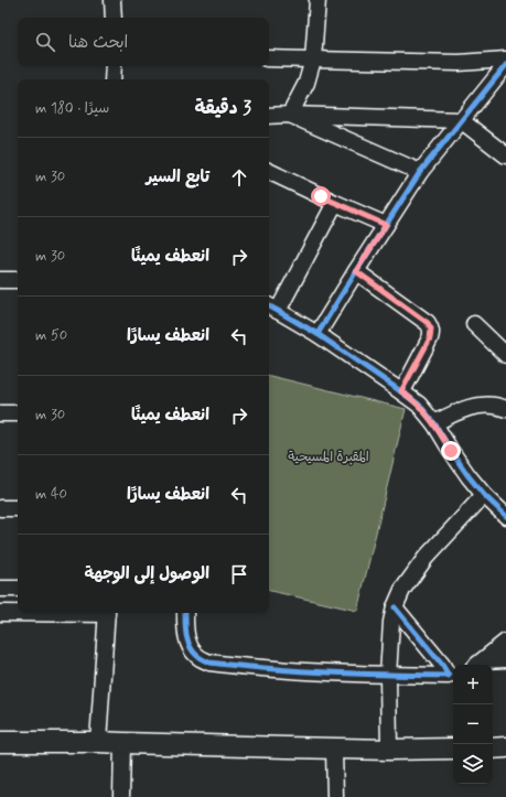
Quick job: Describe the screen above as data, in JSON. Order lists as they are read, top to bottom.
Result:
{
  "parks": ["المقبرة المسيحية"],
  "page": {
    "search": "ابحث هنا",
    "heading": ["3 دقيقة", "سيرًا · 180 m"],
    "list": [
      ["تابع السير", "30 m"],
      ["انعطف يمينًا", "30 m"],
      ["انعطف يسارًا", "50 m"],
      ["انعطف يمينًا", "30 m"],
      ["انعطف يسارًا", "40 m"],
      "الوصول إلى الوجهة"
    ],
    "map_buttons": ["+", "−"]
  }
}
